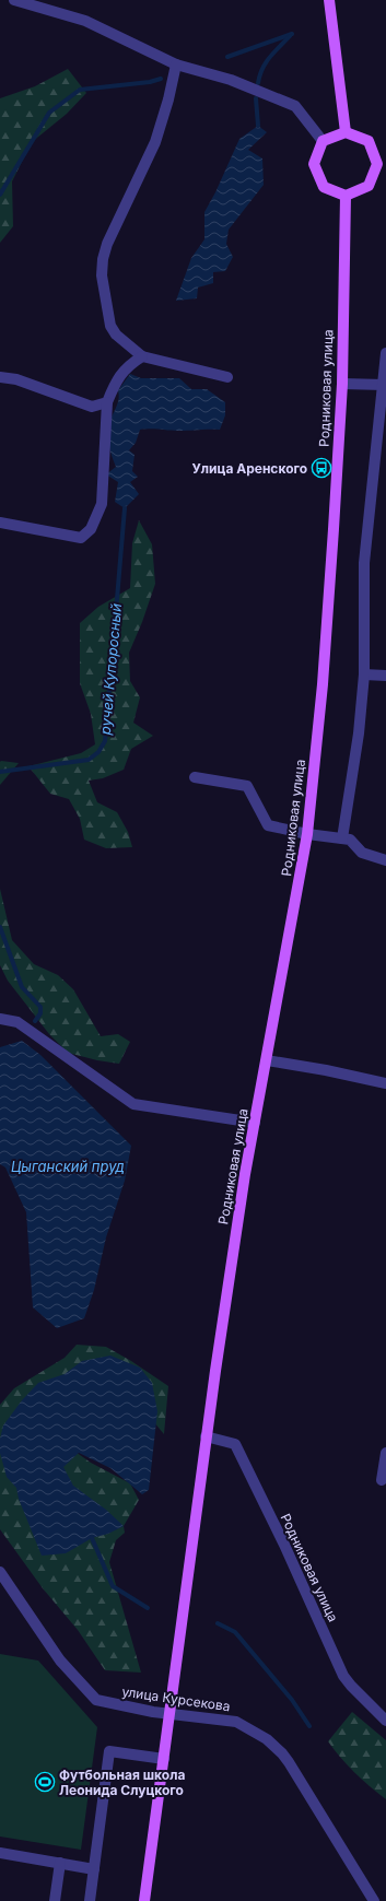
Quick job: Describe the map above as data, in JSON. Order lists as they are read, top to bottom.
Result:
{
  "streets": {
    "main road": ["Родниковая улица"],
    "street": ["улица Курсекова"]
  },
  "crossings": [
    ["Родниковая улица", "улица Курсекова"]
  ],
  "water": ["ручей Купоросный", "Цыганский пруд"],
  "places": {
    "bus stop": ["Улица Аренского"],
    "sports": ["Футбольная школа Леонида Слуцкого"]
  }
}
